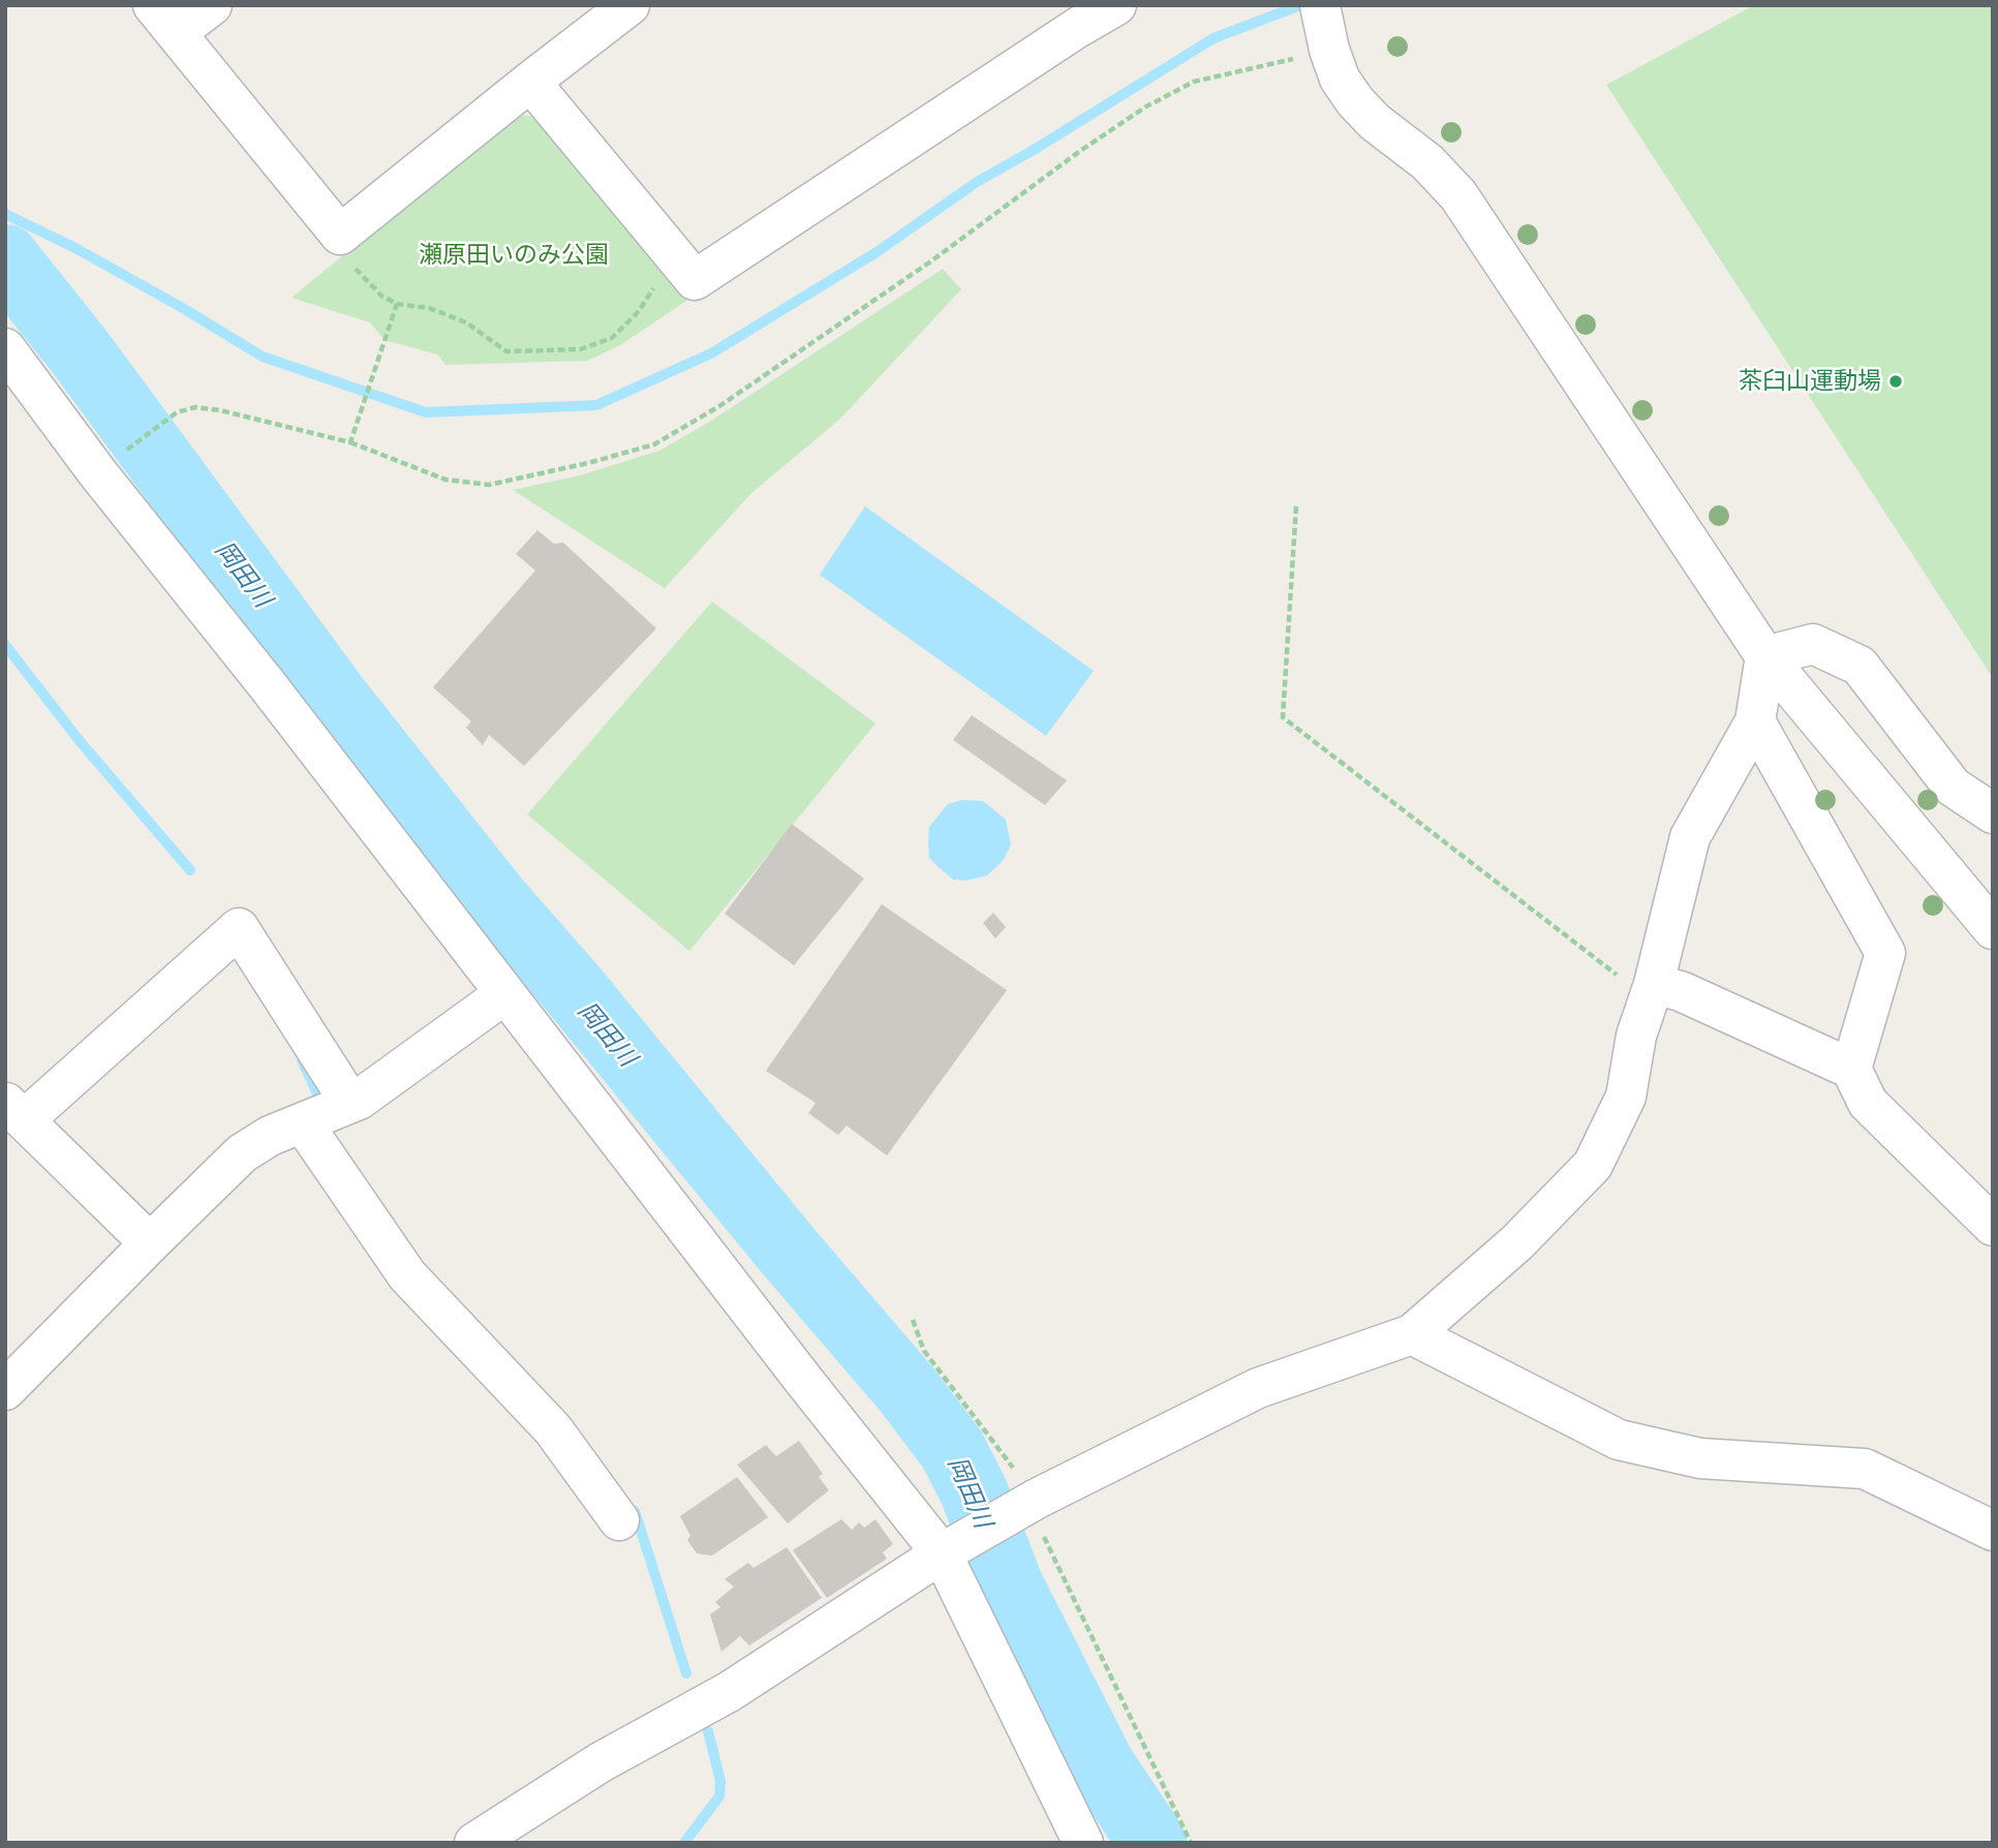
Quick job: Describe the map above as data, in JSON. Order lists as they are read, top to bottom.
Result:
{
  "water": ["岡田川"],
  "parks": ["瀬原田いのみ公園"],
  "places": ["茶臼山運動場"]
}
